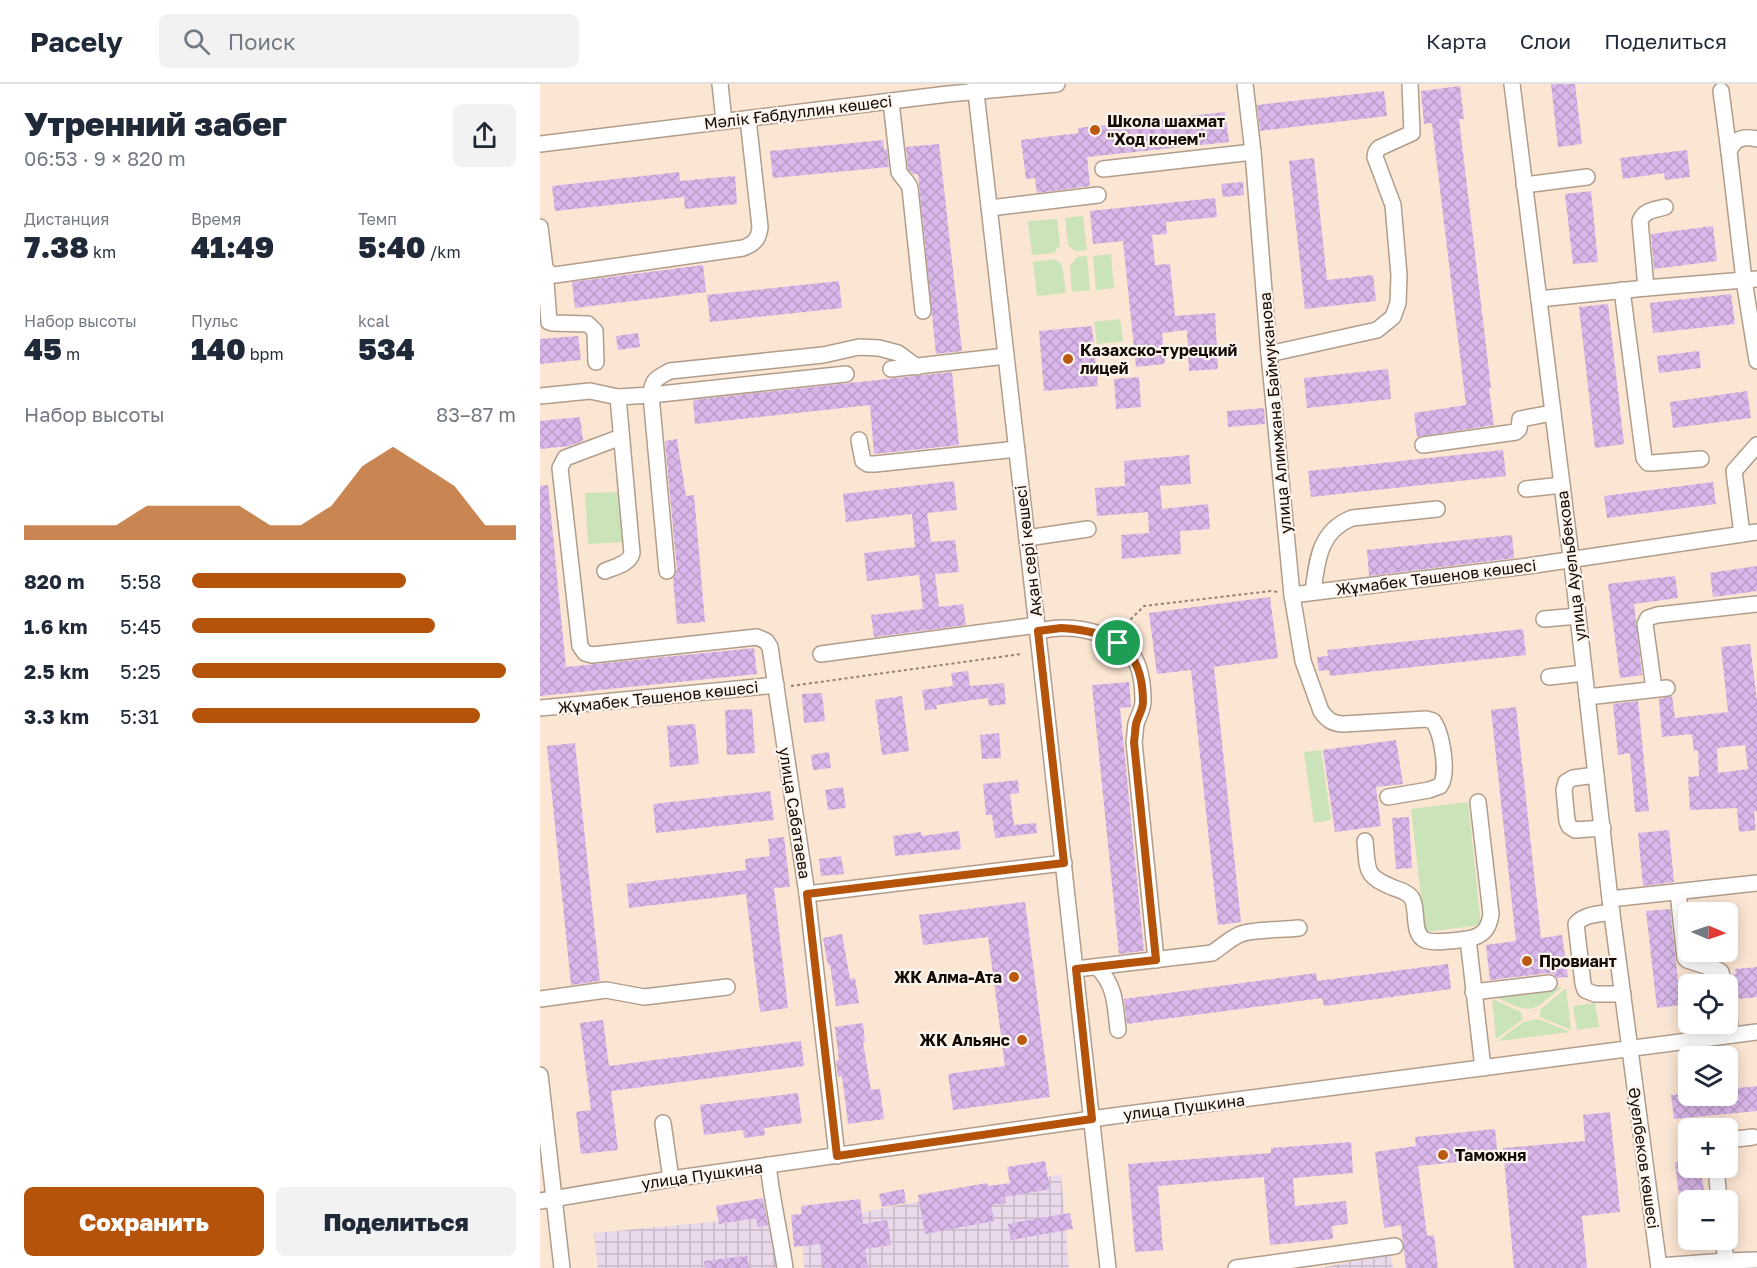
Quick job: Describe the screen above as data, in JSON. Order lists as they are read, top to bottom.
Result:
{
  "streets": {
    "street": [
      "Мәлік Ғабдуллин көшесі",
      "улица Алимжана Баймуканова",
      "Ақан сері көшесі",
      "улица Ауельбекова",
      "Жұмабек Тәшенов көшесі",
      "улица Сабатаева",
      "улица Пушкина",
      "Әуелбеков көшесі"
    ]
  },
  "crossings": [
    ["Мәлік Ғабдуллин көшесі", "Ақан сері көшесі"],
    ["улица Алимжана Баймуканова", "Жұмабек Тәшенов көшесі"],
    ["Ақан сері көшесі", "улица Пушкина"],
    ["улица Ауельбекова", "Жұмабек Тәшенов көшесі"],
    ["улица Ауельбекова", "улица Пушкина"],
    ["улица Ауельбекова", "Әуелбеков көшесі"],
    ["Жұмабек Тәшенов көшесі", "улица Сабатаева"],
    ["улица Сабатаева", "улица Пушкина"],
    ["улица Пушкина", "Әуелбеков көшесі"]
  ],
  "places": [
    "Школа шахмат \"Ход конем\"",
    "Казахско-турецкий лицей",
    "Провиант",
    "ЖК Алма-Ата",
    "ЖК Альянс",
    "Таможня"
  ],
  "north": "right",
  "page": {
    "header": "Pacely",
    "search": "Поиск",
    "nav": ["Карта", "Слои", "Поделиться"],
    "heading": ["Утренний забег", "06:53 · 9 × 820 m"],
    "stats": [
      ["Дистанция", "7.38 km"],
      ["Время", "41:49"],
      ["Темп", "5:40 /km"],
      ["Набор высоты", "45 m"],
      ["Пульс", "140 bpm"],
      ["kcal", "534"]
    ],
    "chart": ["Набор высоты", "83–87 m"],
    "list": [
      {
        "name": "820 m",
        "note": "5:58"
      },
      {
        "name": "1.6 km",
        "note": "5:45"
      },
      {
        "name": "2.5 km",
        "note": "5:25"
      },
      {
        "name": "3.3 km",
        "note": "5:31"
      }
    ],
    "map_buttons": ["+", "−"],
    "buttons": ["Сохранить", "Поделиться"]
  }
}
